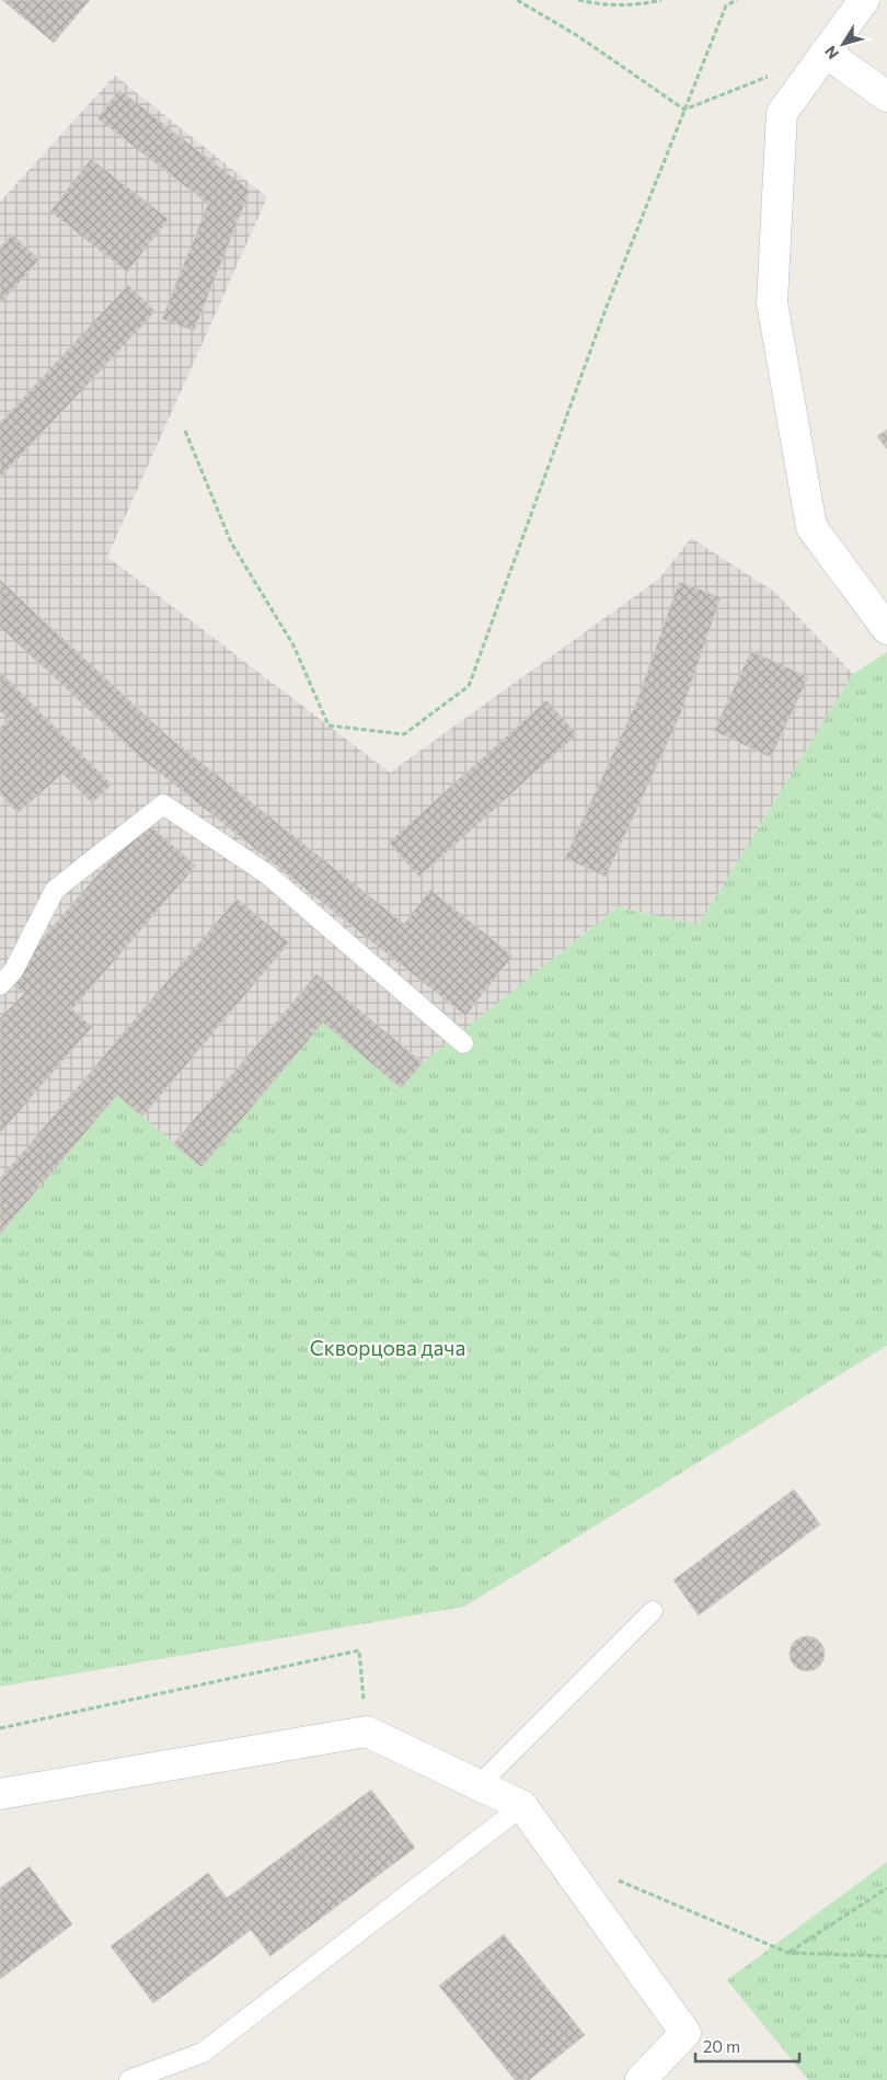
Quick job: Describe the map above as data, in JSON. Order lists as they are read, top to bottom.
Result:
{
  "parks": ["Скворцова дача"],
  "scale_bar": "20 m",
  "north": "bottom left"
}
